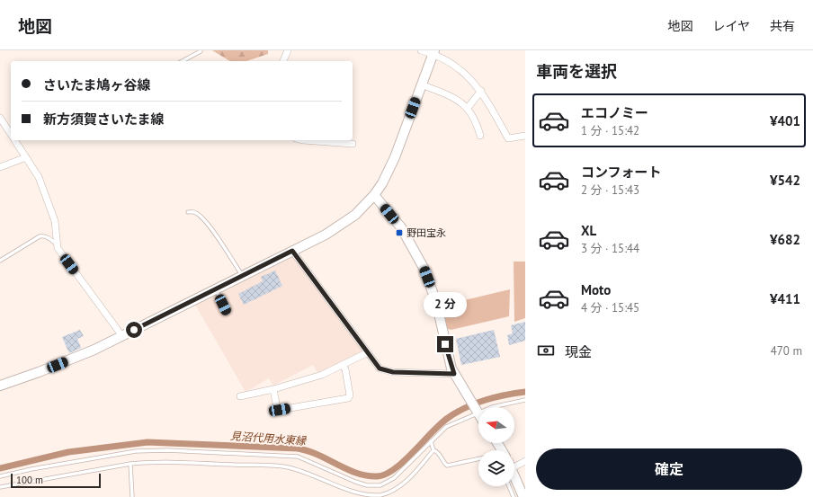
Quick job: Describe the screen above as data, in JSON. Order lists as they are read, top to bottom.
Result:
{
  "water": ["見沼代用水東縁"],
  "places": {
    "transit": ["野田宝永"]
  },
  "scale_bar": "100 m",
  "north": "left",
  "page": {
    "header": "地図",
    "nav": ["地図", "レイヤ", "共有"],
    "heading": "車両を選択",
    "banner": ["さいたま鳩ヶ谷線", "新方須賀さいたま線"],
    "list": [
      {
        "name": "エコノミー",
        "note": "1 分 · 15:42",
        "value": "¥401"
      },
      {
        "name": "コンフォート",
        "note": "2 分 · 15:43",
        "value": "¥542"
      },
      {
        "name": "XL",
        "note": "3 分 · 15:44",
        "value": "¥682"
      },
      {
        "name": "Moto",
        "note": "4 分 · 15:45",
        "value": "¥411"
      }
    ],
    "bubble": "2 分",
    "pay": ["現金", "470 m"],
    "buttons": "確定",
    "scale": "100 m"
  }
}
